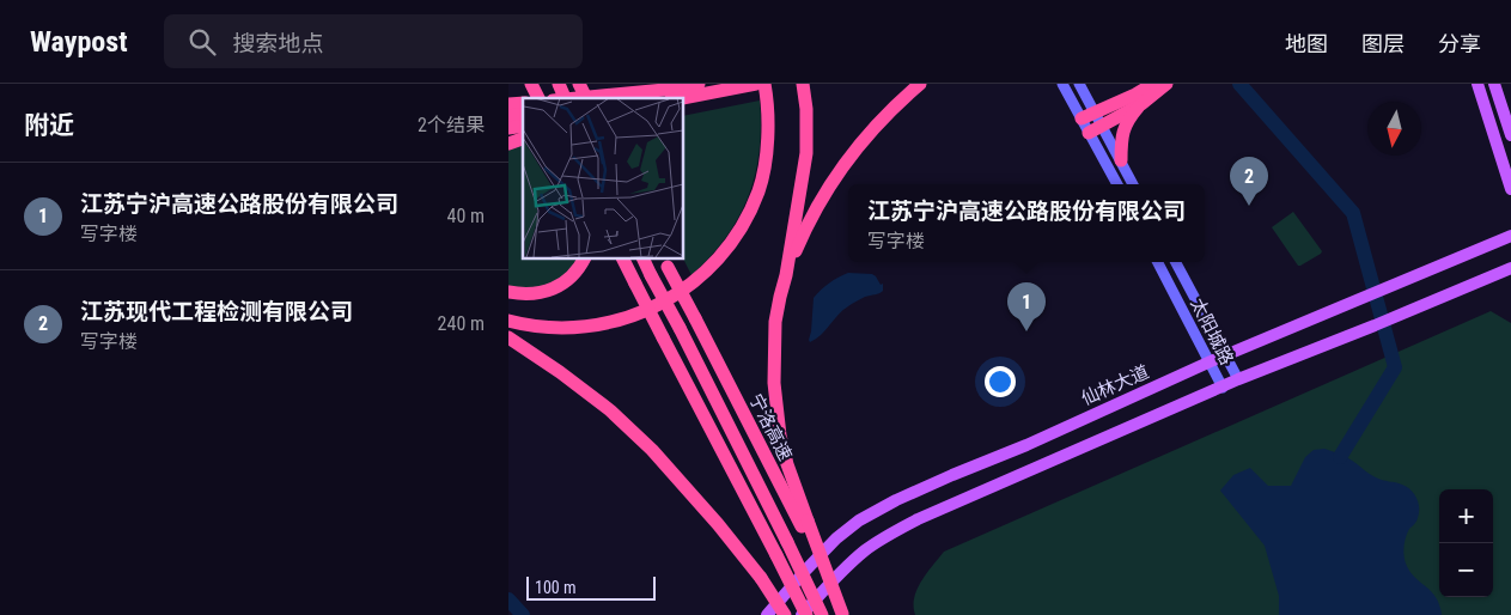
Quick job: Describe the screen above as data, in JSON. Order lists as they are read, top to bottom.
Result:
{
  "streets": {
    "highway": ["宁洛高速"],
    "main road": ["仙林大道"],
    "street": ["太阳城路"]
  },
  "crossings": [
    ["太阳城路", "仙林大道"]
  ],
  "scale_bar": "100 m",
  "north": "bottom",
  "page": {
    "header": "Waypost",
    "search": "搜索地点",
    "nav": ["地图", "图层", "分享"],
    "heading": ["附近", "2个结果"],
    "pins": ["2", "1"],
    "list": [
      {
        "mark": "1",
        "name": "江苏宁沪高速公路股份有限公司",
        "note": "写字楼",
        "value": "40 m"
      },
      {
        "mark": "2",
        "name": "江苏现代工程检测有限公司",
        "note": "写字楼",
        "value": "240 m"
      }
    ],
    "popup": ["江苏宁沪高速公路股份有限公司", "写字楼"],
    "map_buttons": ["+", "−"],
    "scale": "100 m"
  }
}
